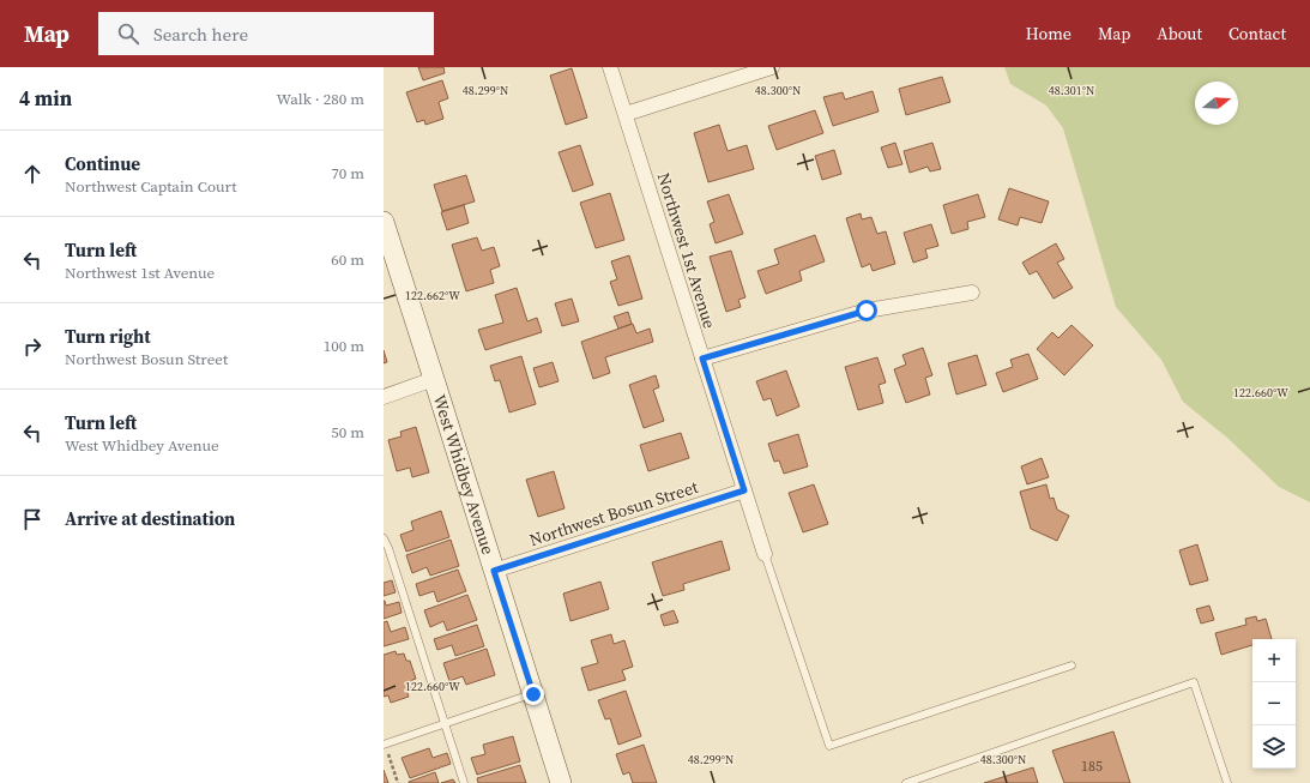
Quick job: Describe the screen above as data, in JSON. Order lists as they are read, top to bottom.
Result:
{
  "streets": {
    "street": ["Northwest 1st Avenue", "West Whidbey Avenue", "Northwest Bosun Street"]
  },
  "crossings": [
    ["Northwest 1st Avenue", "Northwest Bosun Street"],
    ["West Whidbey Avenue", "Northwest Bosun Street"]
  ],
  "house_numbers": ["185"],
  "north": "right",
  "page": {
    "header": "Map",
    "search": "Search here",
    "nav": [
      "Home",
      "Map",
      "About",
      "Contact"
    ],
    "heading": ["4 min", "Walk · 280 m"],
    "list": [
      ["Continue", "Northwest Captain Court", "70 m"],
      ["Turn left", "Northwest 1st Avenue", "60 m"],
      ["Turn right", "Northwest Bosun Street", "100 m"],
      ["Turn left", "West Whidbey Avenue", "50 m"],
      "Arrive at destination"
    ],
    "map_buttons": ["+", "−"]
  },
  "coordinates": [
    "48.299°N",
    "48.300°N",
    "48.301°N",
    "122.662°W",
    "122.660°W"
  ]
}
